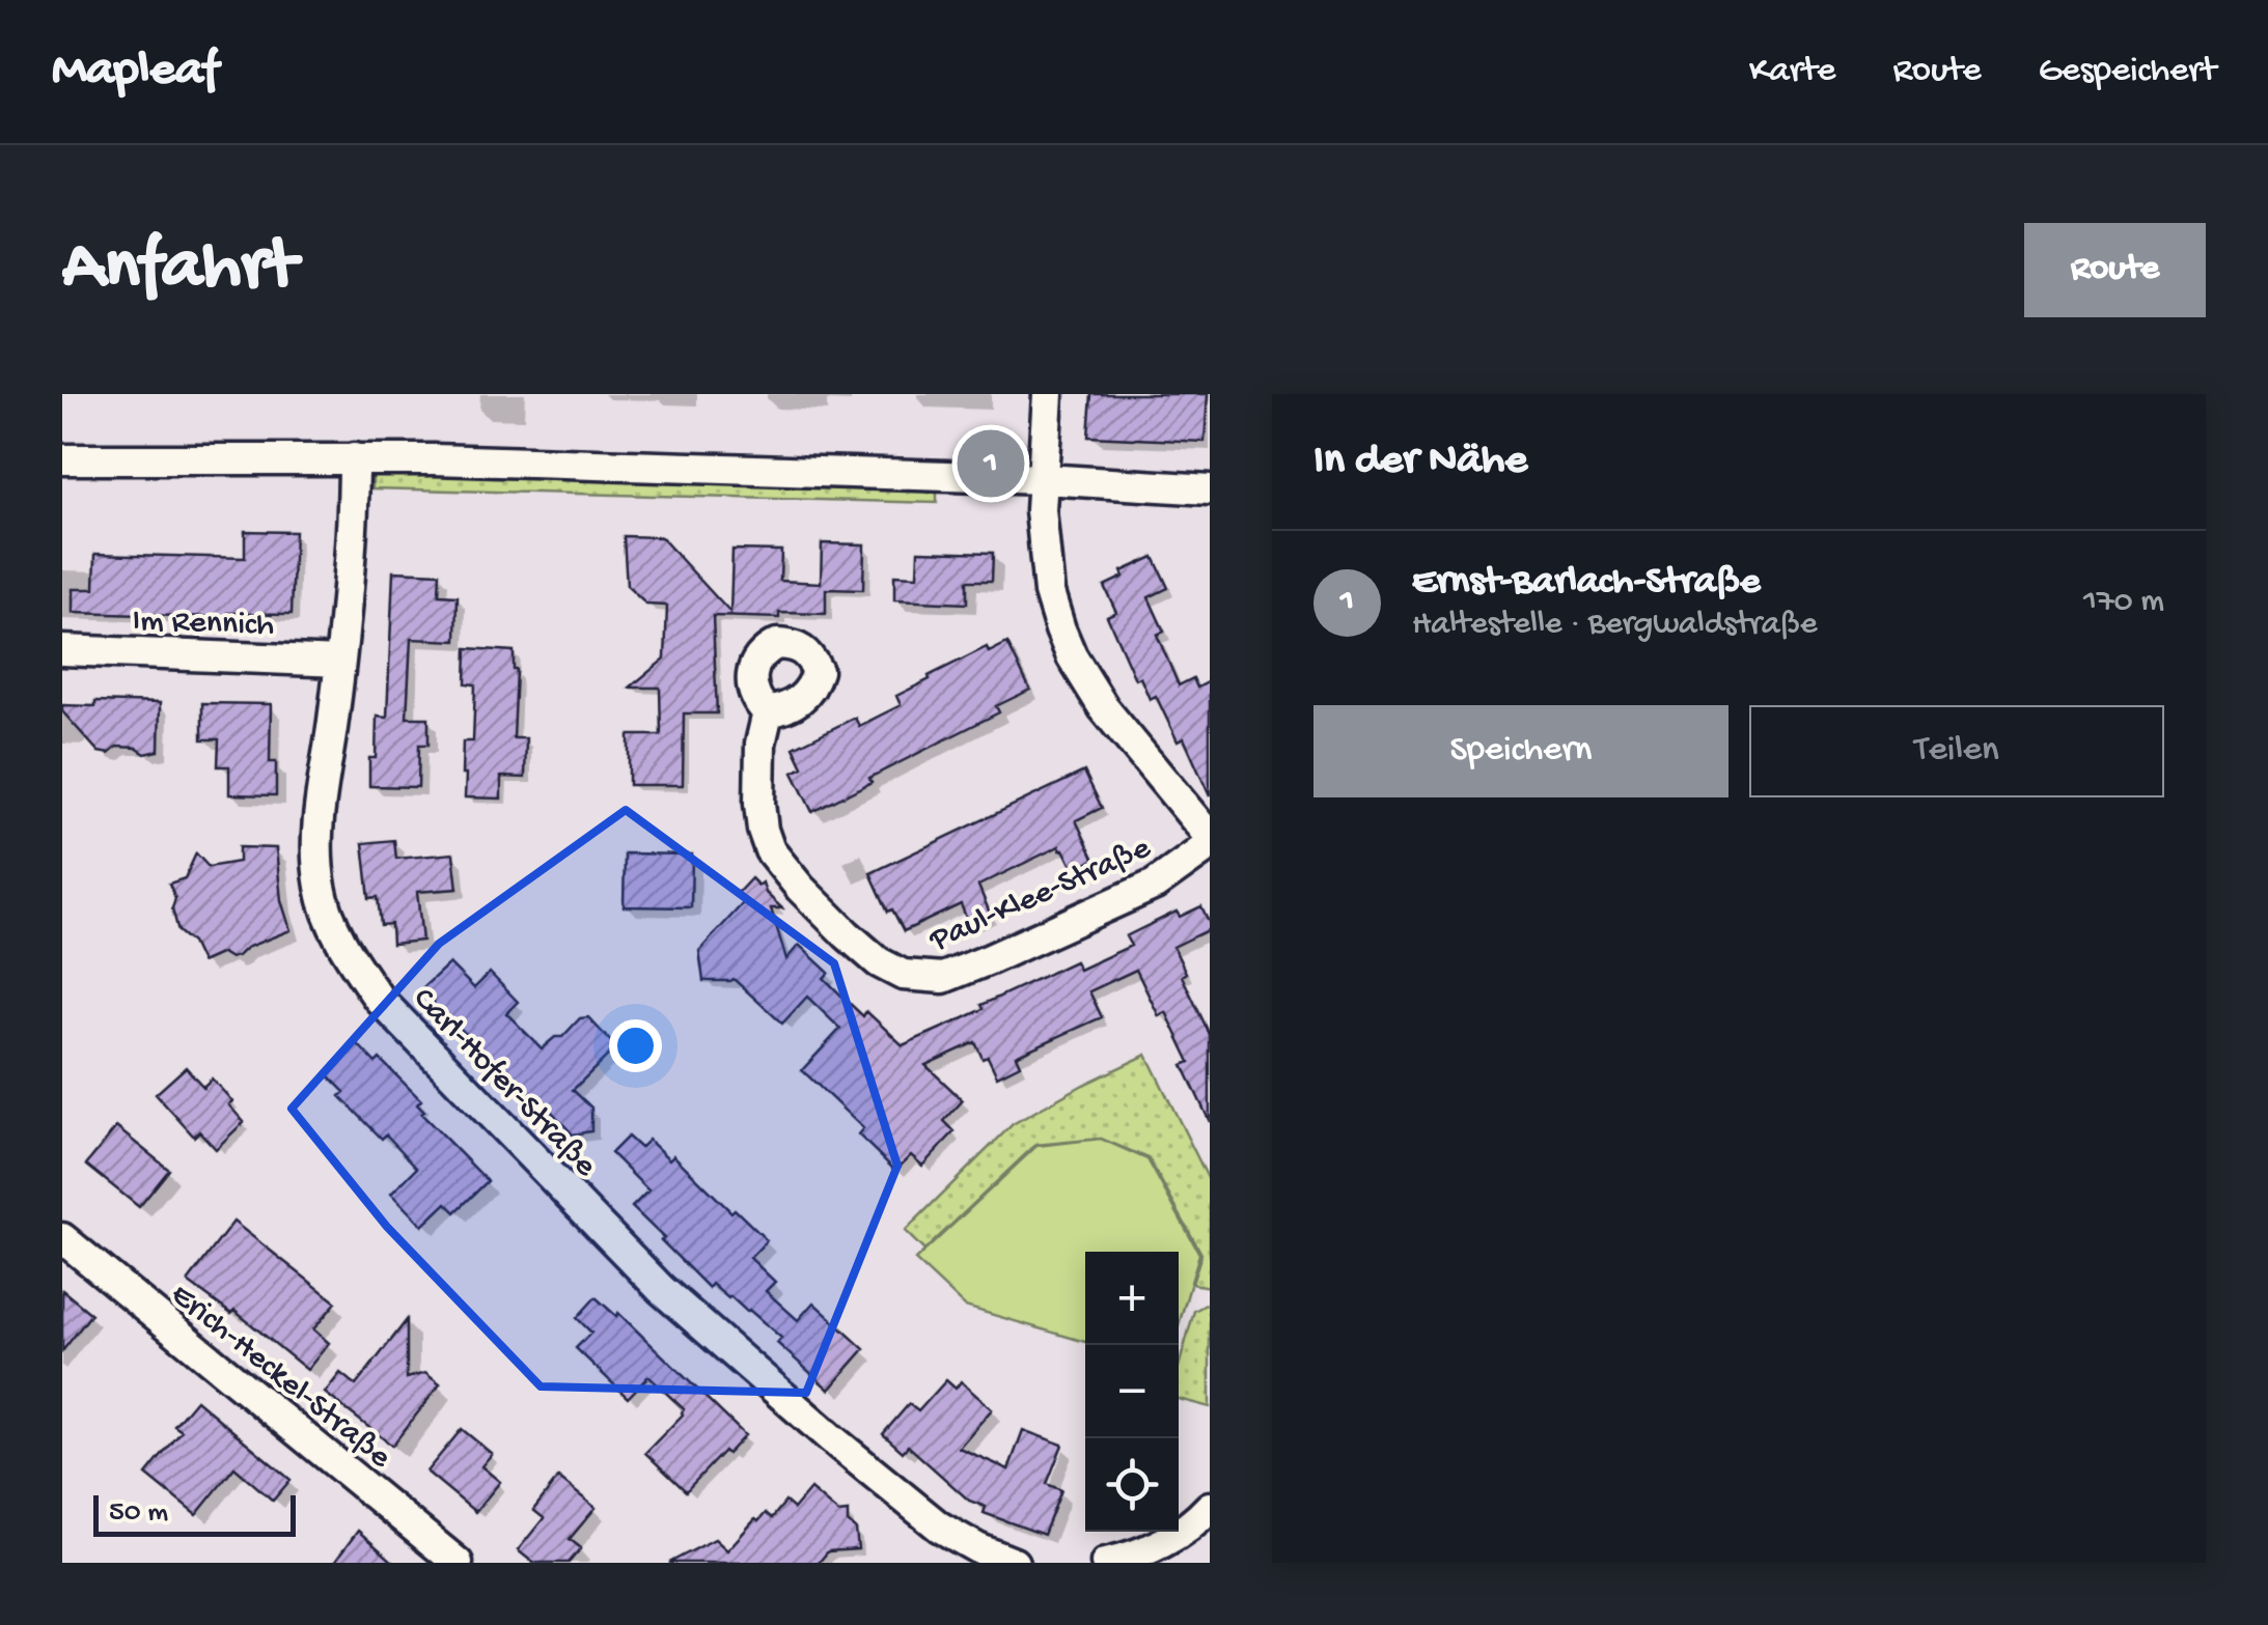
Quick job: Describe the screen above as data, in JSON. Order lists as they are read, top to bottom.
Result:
{
  "streets": {
    "street": [
      "Im Rennich",
      "Paul-Klee-Straße",
      "Carl-Hofer-Straße",
      "Erich-Heckel-Straße"
    ]
  },
  "crossings": [
    ["Im Rennich", "Carl-Hofer-Straße"]
  ],
  "scale_bar": "50 m",
  "page": {
    "header": "Mapleaf",
    "nav": ["Karte", "Route", "Gespeichert"],
    "buttons": [
      "Route",
      ["Speichern", "Teilen"]
    ],
    "title": "Anfahrt",
    "heading": "In der Nähe",
    "pins": "1",
    "list": [
      {
        "mark": "1",
        "name": "Ernst-Barlach-Straße",
        "note": "Haltestelle · Bergwaldstraße",
        "value": "170 m"
      }
    ],
    "map_buttons": ["+", "−"],
    "scale": "50 m"
  }
}
